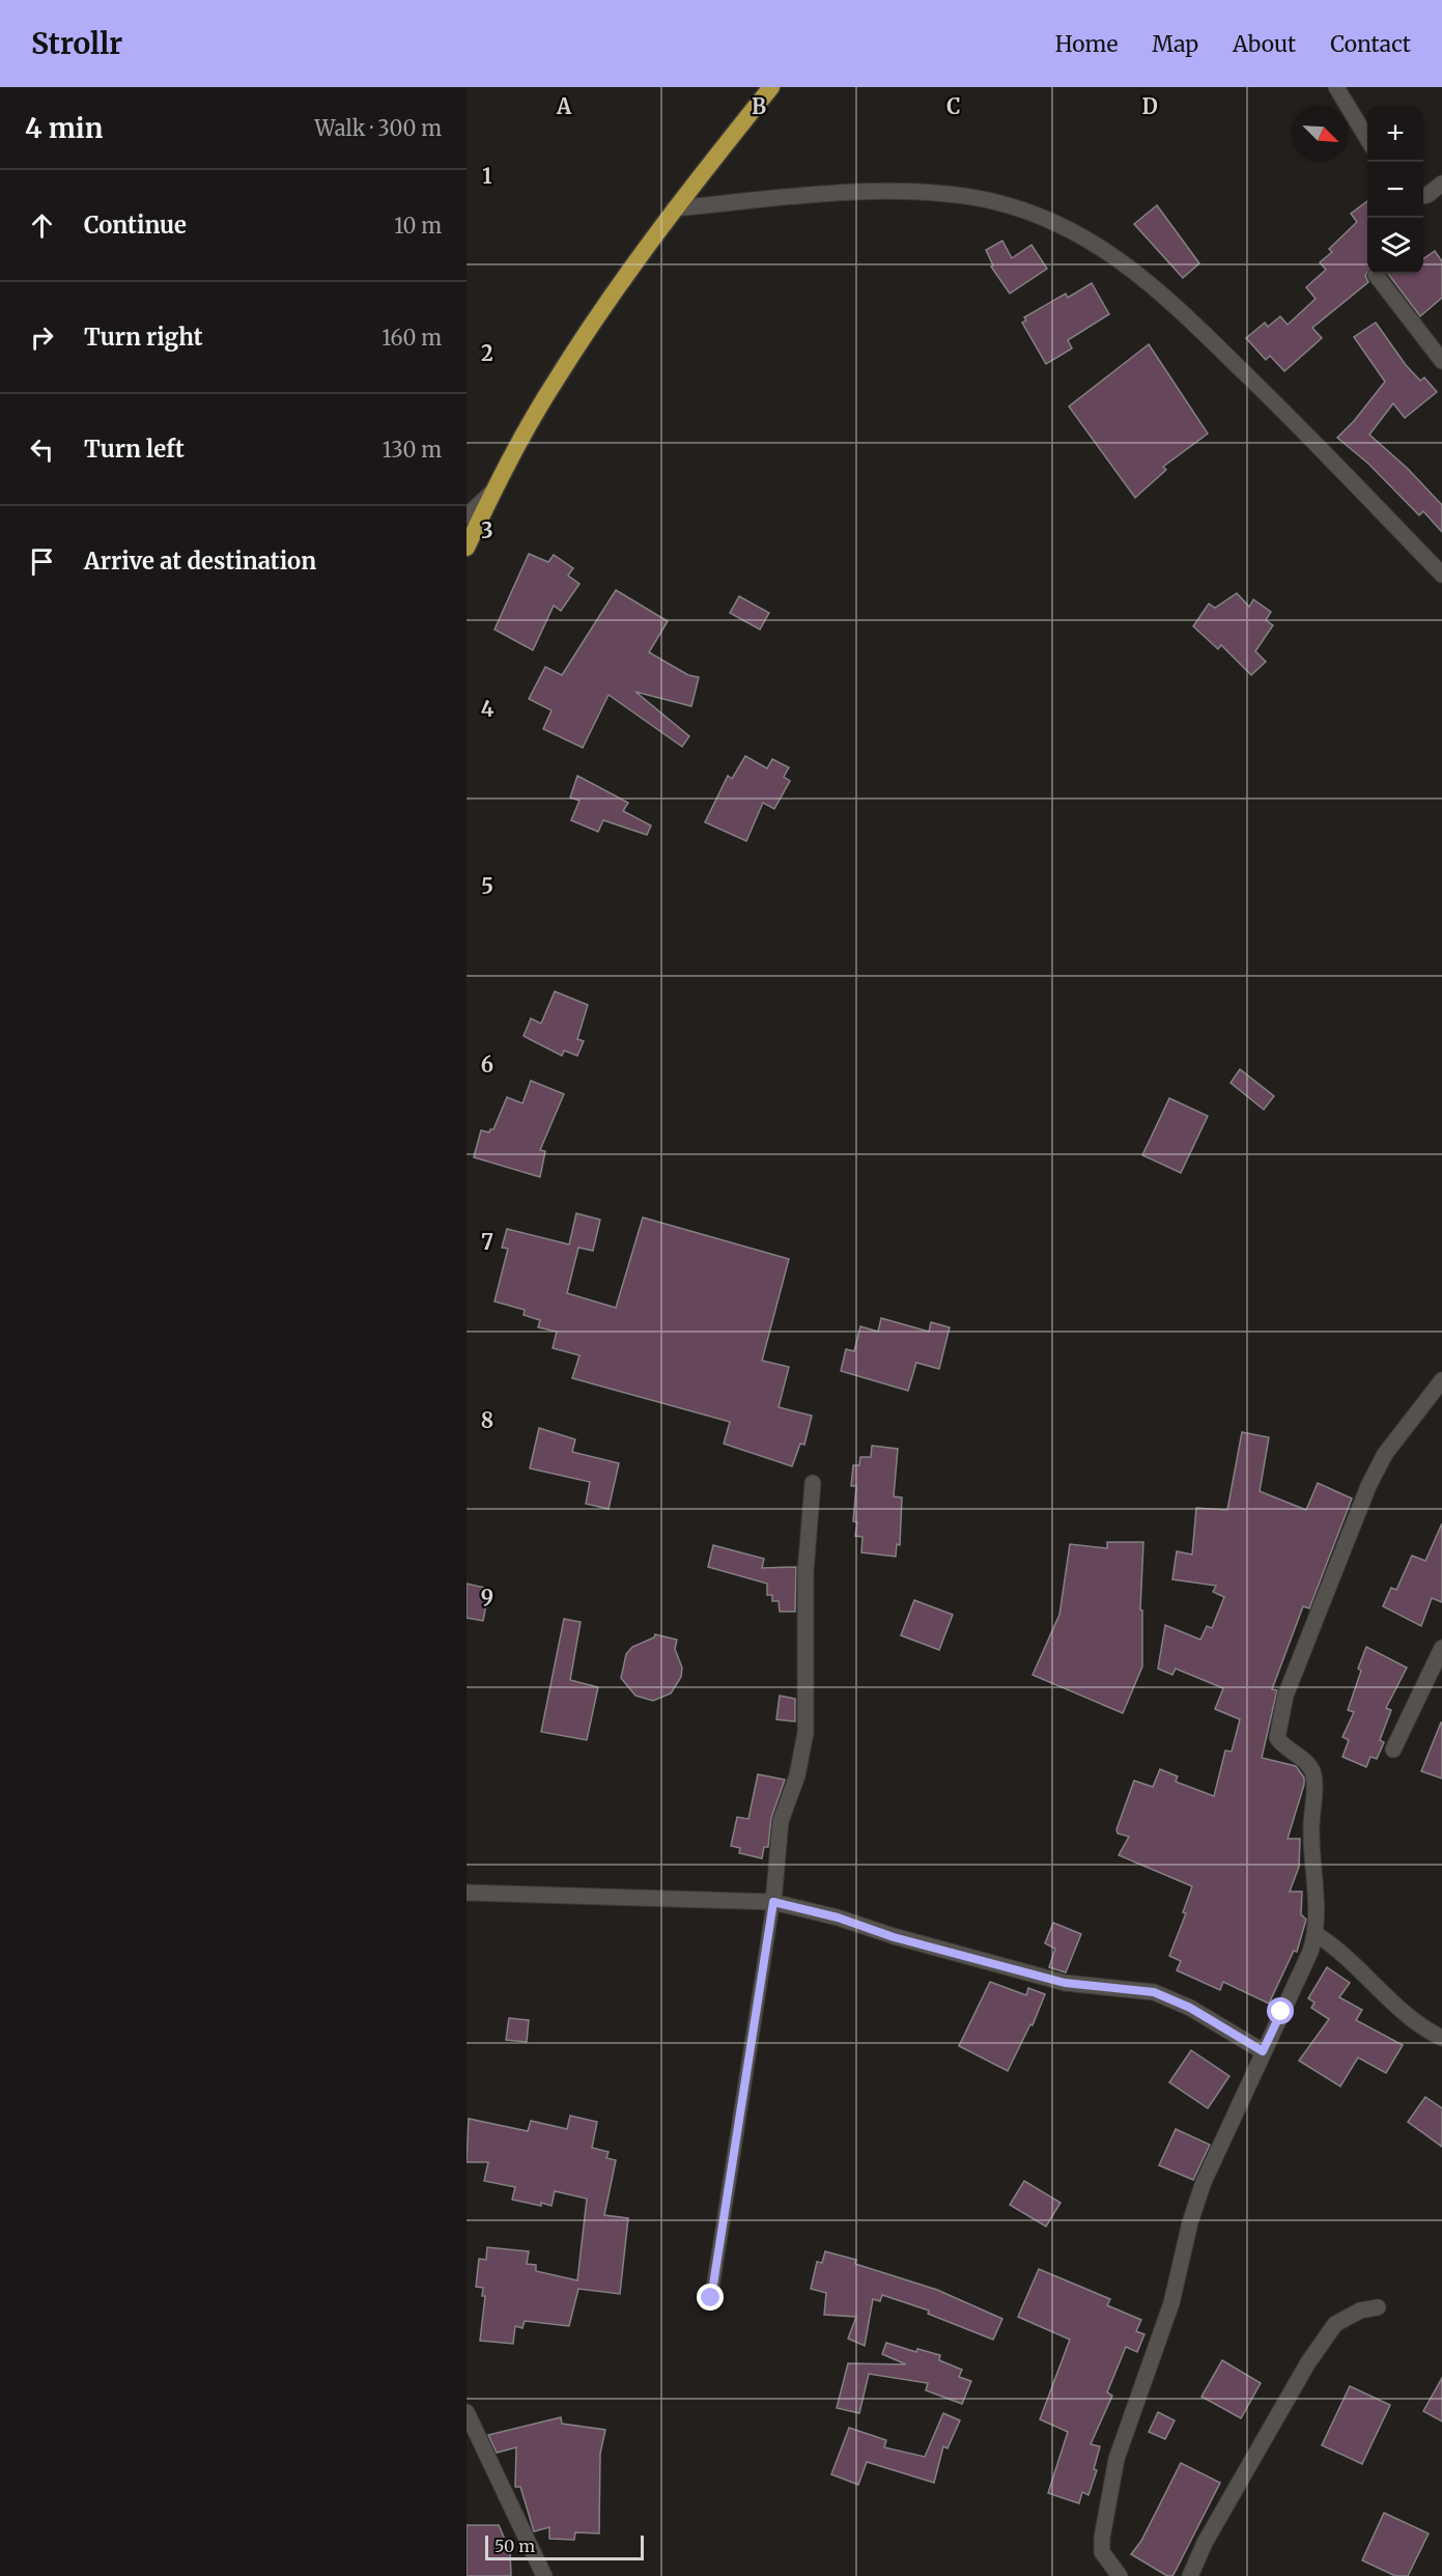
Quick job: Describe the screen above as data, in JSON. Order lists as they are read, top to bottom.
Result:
{
  "scale_bar": "50 m",
  "north": "bottom right",
  "page": {
    "header": "Strollr",
    "nav": [
      "Home",
      "Map",
      "About",
      "Contact"
    ],
    "heading": ["4 min", "Walk · 300 m"],
    "map_buttons": ["+", "−"],
    "list": [
      ["Continue", "10 m"],
      ["Turn right", "160 m"],
      ["Turn left", "130 m"],
      "Arrive at destination"
    ],
    "scale": "50 m"
  },
  "grid": {
    "columns": [
      "A",
      "B",
      "C",
      "D"
    ],
    "rows": [
      "1",
      "2",
      "3",
      "4",
      "5",
      "6",
      "7",
      "8",
      "9"
    ]
  }
}
